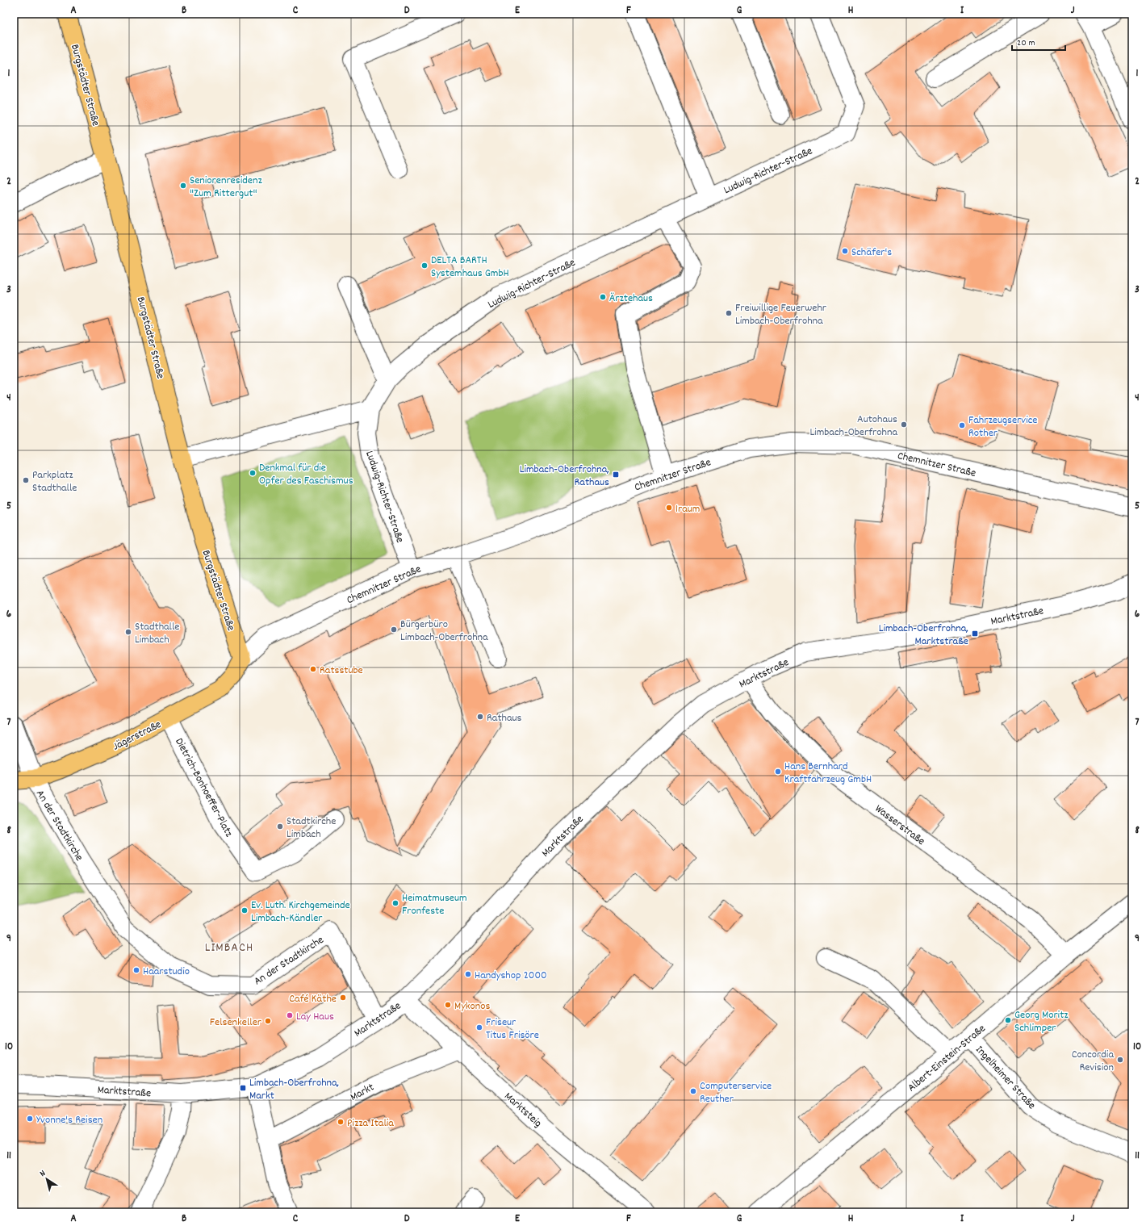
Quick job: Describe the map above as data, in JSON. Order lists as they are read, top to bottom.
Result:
{
  "streets": {
    "main road": ["Burgstädter Straße", "Jägerstraße"],
    "street": [
      "Ludwig-Richter-Straße",
      "Chemnitzer Straße",
      "Marktstraße",
      "Dietrich-Bonhoeffer-Platz",
      "Wasserstraße",
      "An der Stadtkirche",
      "Albert-Einstein-Straße",
      "Ingelheimer Straße",
      "Markt",
      "Marktsteig"
    ]
  },
  "crossings": [
    ["Burgstädter Straße", "Chemnitzer Straße"],
    ["Burgstädter Straße", "Jägerstraße"],
    ["Ludwig-Richter-Straße", "Chemnitzer Straße"],
    ["Chemnitzer Straße", "Jägerstraße"],
    ["Marktstraße", "Wasserstraße"],
    ["Marktstraße", "An der Stadtkirche"],
    ["Marktstraße", "Marktsteig"],
    ["Jägerstraße", "Dietrich-Bonhoeffer-Platz"],
    ["Jägerstraße", "An der Stadtkirche"],
    ["Wasserstraße", "Albert-Einstein-Straße"],
    ["Albert-Einstein-Straße", "Ingelheimer Straße"],
    ["Markt", "Marktsteig"]
  ],
  "districts": ["LIMBACH"],
  "places": {
    "other": [
      "Seniorenresidenz \"Zum Rittergut\"",
      "Schäfer's",
      "DELTA BARTH Systemhaus GmbH",
      "Ärztehaus",
      "Freiwillige Feuerwehr Limbach-Oberfrohna",
      "Autohaus Limbach-Oberfrohna",
      "Fahrzeugservice Rother",
      "Denkmal für die Opfer des Faschismus",
      "Parkplatz Stadthalle",
      "1raum",
      "Bürgerbüro Limbach-Oberfrohna",
      "Stadthalle Limbach",
      "Ratsstube",
      "Rathaus",
      "Hans Bernhard Kraftfahrzeug GmbH",
      "Stadtkirche Limbach",
      "Heimatmuseum Fronfeste",
      "Ev. Luth. Kirchgemeinde Limbach-Kändler",
      "Haarstudio",
      "Handyshop 2000",
      "Café Käthe",
      "Mykonos",
      "Lay Haus",
      "Georg Moritz Schlimper",
      "Felsenkeller",
      "Friseur Titus Frisöre",
      "Concordia Revision",
      "Computerservice Reuther",
      "Yvonne's Reisen",
      "Pizza Italia"
    ],
    "transit": ["Limbach-Oberfrohna, Rathaus", "Limbach-Oberfrohna, Marktstraße", "Limbach-Oberfrohna, Markt"]
  },
  "scale_bar": "20 m",
  "north": "top left",
  "grid": {
    "columns": [
      "A",
      "B",
      "C",
      "D",
      "E",
      "F",
      "G",
      "H",
      "I",
      "J"
    ],
    "rows": [
      "1",
      "2",
      "3",
      "4",
      "5",
      "6",
      "7",
      "8",
      "9",
      "10",
      "11"
    ]
  }
}
